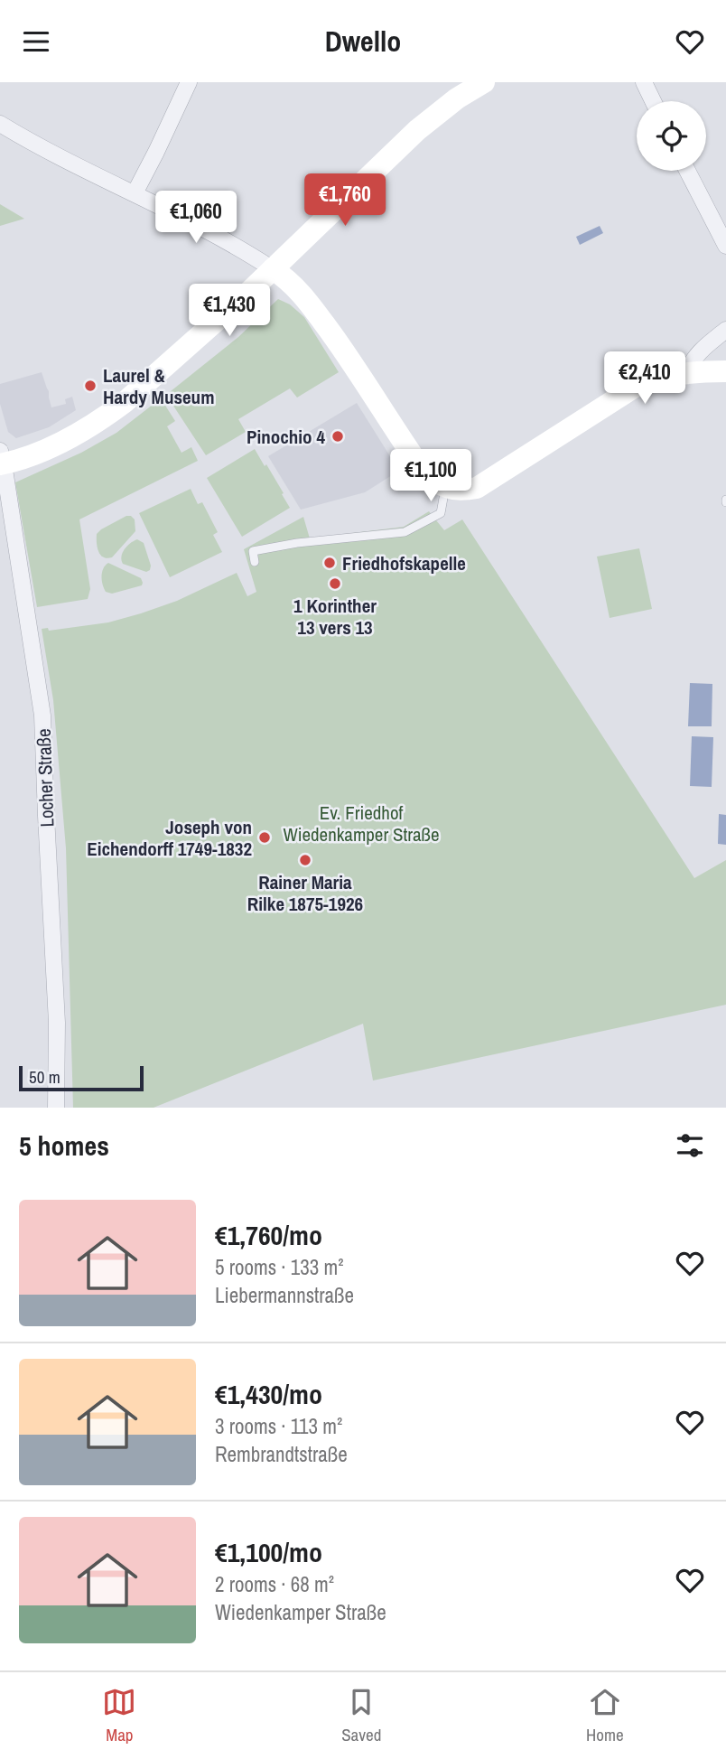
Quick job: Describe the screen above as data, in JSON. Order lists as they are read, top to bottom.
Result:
{
  "streets": {
    "street": ["Locher Straße"]
  },
  "parks": ["Ev. Friedhof Wiedenkamper Straße"],
  "places": [
    "Laurel & Hardy Museum",
    "Pinochio 4",
    "Friedhofskapelle",
    "1 Korinther 13 vers 13",
    "Joseph von Eichendorff 1749-1832",
    "Rainer Maria Rilke 1875-1926"
  ],
  "scale_bar": "50 m",
  "page": {
    "header": "Dwello",
    "price": [
      "€1,760",
      "€1,060",
      "€1,430",
      "€2,410",
      "€1,100"
    ],
    "scale": "50 m",
    "heading": "5 homes",
    "list": [
      {
        "name": "€1,760/mo",
        "note": "5 rooms · 133 m² · Liebermannstraße"
      },
      {
        "name": "€1,430/mo",
        "note": "3 rooms · 113 m² · Rembrandtstraße"
      },
      {
        "name": "€1,100/mo",
        "note": "2 rooms · 68 m² · Wiedenkamper Straße"
      }
    ],
    "tabs": ["Map", "Saved", "Home"]
  }
}
